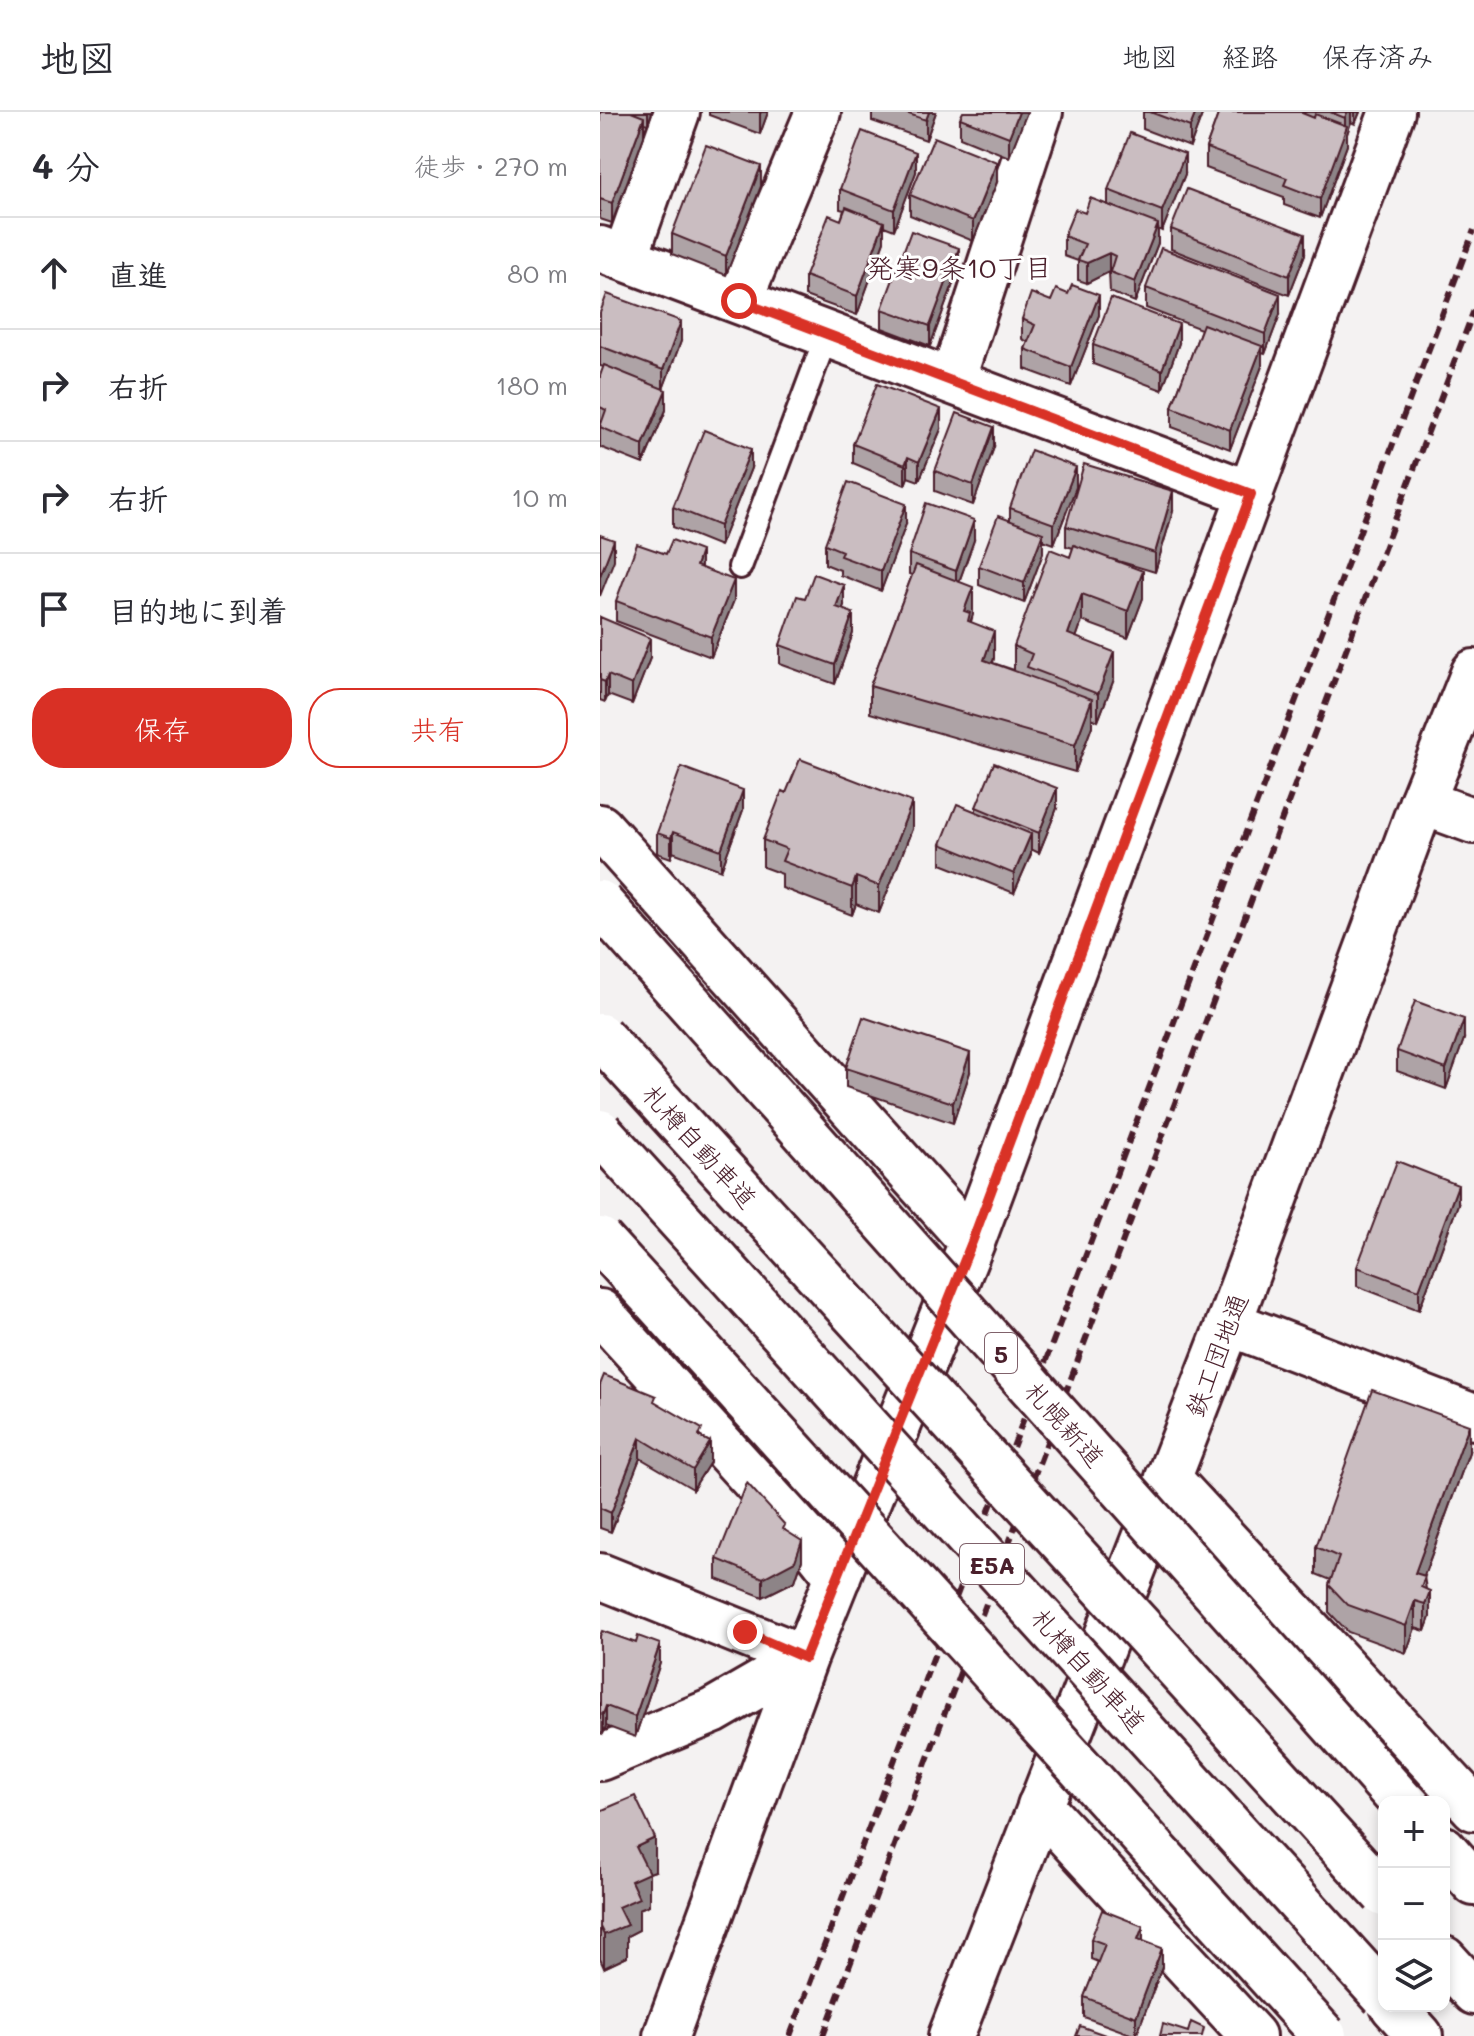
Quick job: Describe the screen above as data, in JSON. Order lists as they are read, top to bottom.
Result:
{
  "streets": {
    "main road": [
      "札樽自動車道",
      "5",
      "鉄工団地通",
      "札幌新道",
      "E5A"
    ]
  },
  "districts": ["発寒9条10丁目"],
  "page": {
    "header": "地図",
    "nav": ["地図", "経路", "保存済み"],
    "heading": ["4 分", "徒歩 · 270 m"],
    "list": [
      ["直進", "80 m"],
      ["右折", "180 m"],
      ["右折", "10 m"],
      "目的地に到着"
    ],
    "buttons": ["保存", "共有"],
    "map_buttons": ["+", "−"]
  }
}
